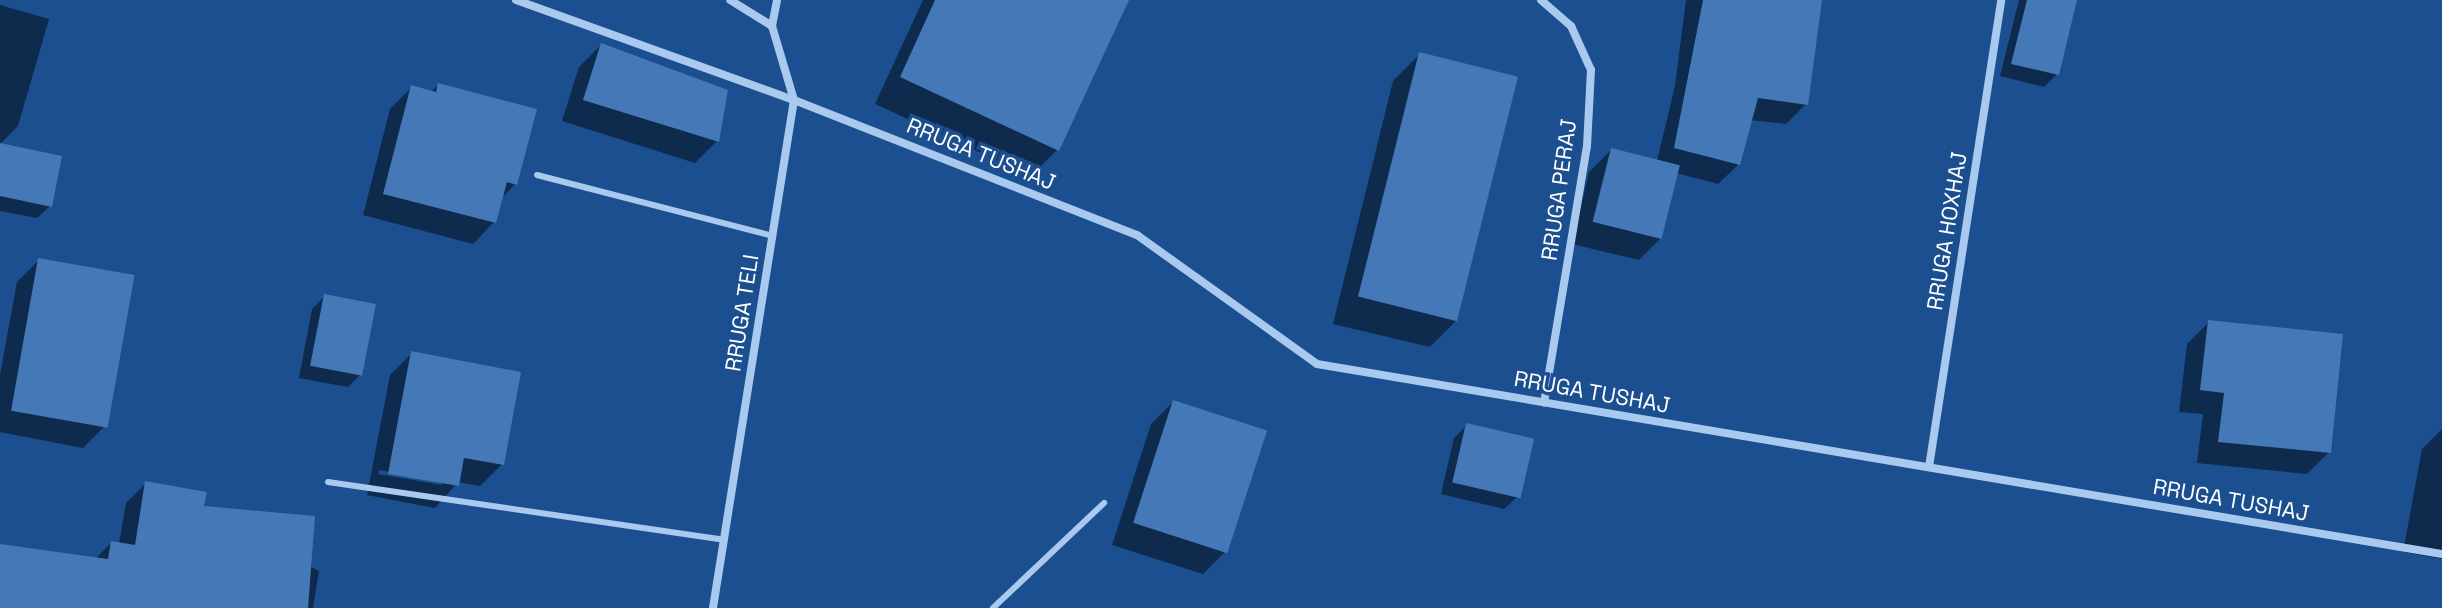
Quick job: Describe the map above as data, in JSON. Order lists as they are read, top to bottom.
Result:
{
  "streets": {
    "street": [
      "RRUGA TUSHAJ",
      "RRUGA PERAJ",
      "RRUGA HOXHAJ",
      "RRUGA TELI"
    ]
  },
  "crossings": [
    ["RRUGA TUSHAJ", "RRUGA PERAJ"],
    ["RRUGA TUSHAJ", "RRUGA HOXHAJ"],
    ["RRUGA TUSHAJ", "RRUGA TELI"]
  ]
}
